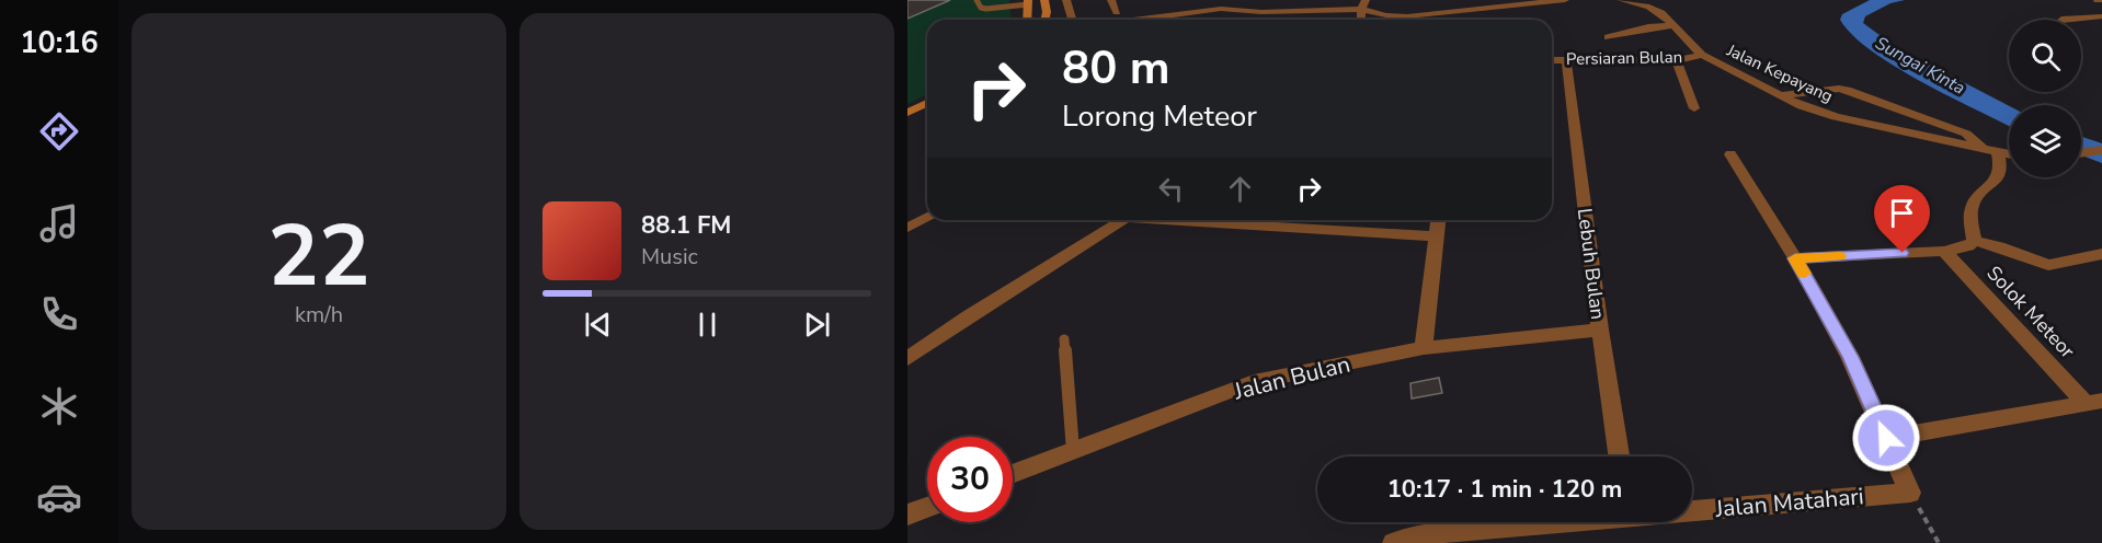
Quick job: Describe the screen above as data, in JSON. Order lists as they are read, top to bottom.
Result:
{
  "streets": {
    "street": [
      "Persiaran Bulan",
      "Jalan Kepayang",
      "Lebuh Bulan",
      "Solok Meteor",
      "Jalan Bulan",
      "Jalan Matahari"
    ]
  },
  "crossings": [
    ["Persiaran Bulan", "Jalan Kepayang"],
    ["Persiaran Bulan", "Lebuh Bulan"],
    ["Lebuh Bulan", "Jalan Bulan"]
  ],
  "water": ["Sungai Kinta"],
  "page": {
    "tabs": "10:16",
    "tile": ["22", "km/h"],
    "turn": ["80 m", "Lorong Meteor"],
    "song": ["88.1 FM", "Music"],
    "limit": "30",
    "trip": "10:17 · 1 min · 120 m"
  }
}
